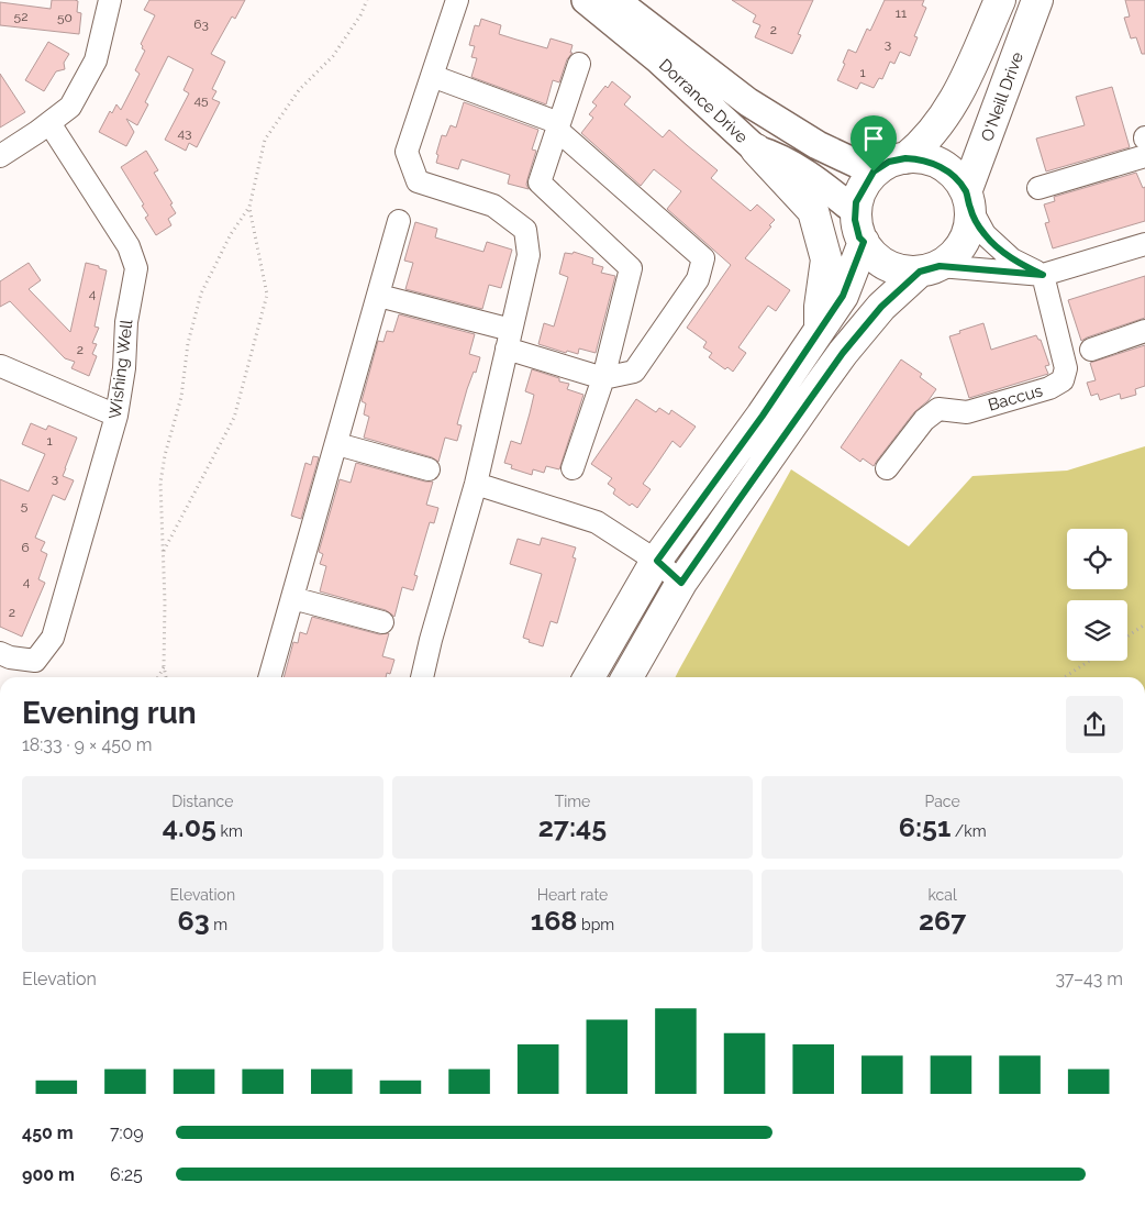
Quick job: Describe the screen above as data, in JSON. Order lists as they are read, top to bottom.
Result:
{
  "streets": {
    "main road": ["O'Neill Drive"],
    "street": ["Dorrance Drive", "Wishing Well", "Baccus"]
  },
  "crossings": [
    ["O'Neill Drive", "Dorrance Drive"]
  ],
  "house_numbers": [
    "11",
    "52",
    "50",
    "63",
    "2",
    "3",
    "1",
    "45",
    "43",
    "4",
    "2",
    "1",
    "3",
    "5",
    "6",
    "4",
    "2"
  ],
  "page": {
    "heading": ["Evening run", "18:33 · 9 × 450 m"],
    "stats": [
      ["Distance", "4.05 km"],
      ["Time", "27:45"],
      ["Pace", "6:51 /km"],
      ["Elevation", "63 m"],
      ["Heart rate", "168 bpm"],
      ["kcal", "267"]
    ],
    "chart": ["Elevation", "37–43 m"],
    "list": [
      {
        "name": "450 m",
        "note": "7:09"
      },
      {
        "name": "900 m",
        "note": "6:25"
      }
    ]
  }
}
